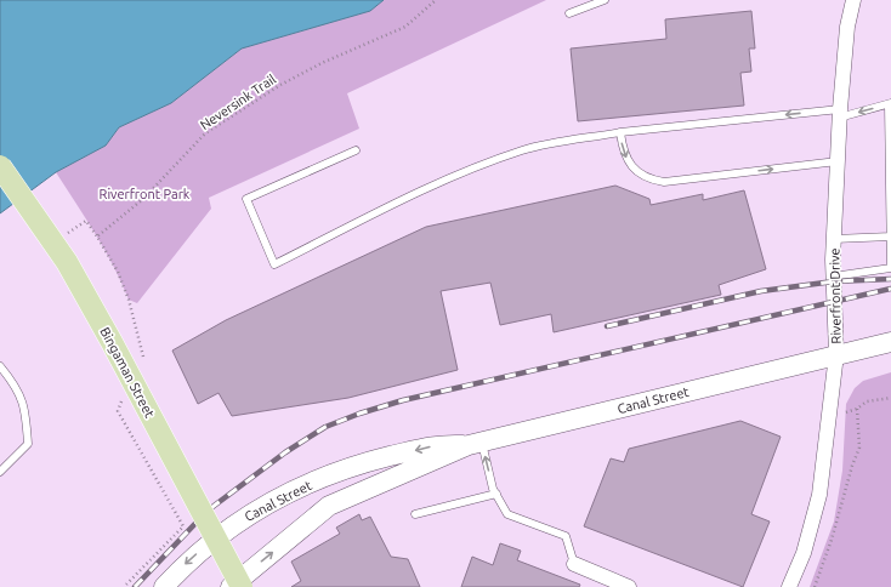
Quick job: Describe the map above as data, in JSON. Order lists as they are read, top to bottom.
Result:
{
  "streets": {
    "main road": ["Bingaman Street"],
    "street": ["Riverfront Drive", "Canal Street"],
    "path": ["Neversink Trail"]
  },
  "crossings": [
    ["Riverfront Drive", "Canal Street"]
  ],
  "parks": ["Riverfront Park"]
}
